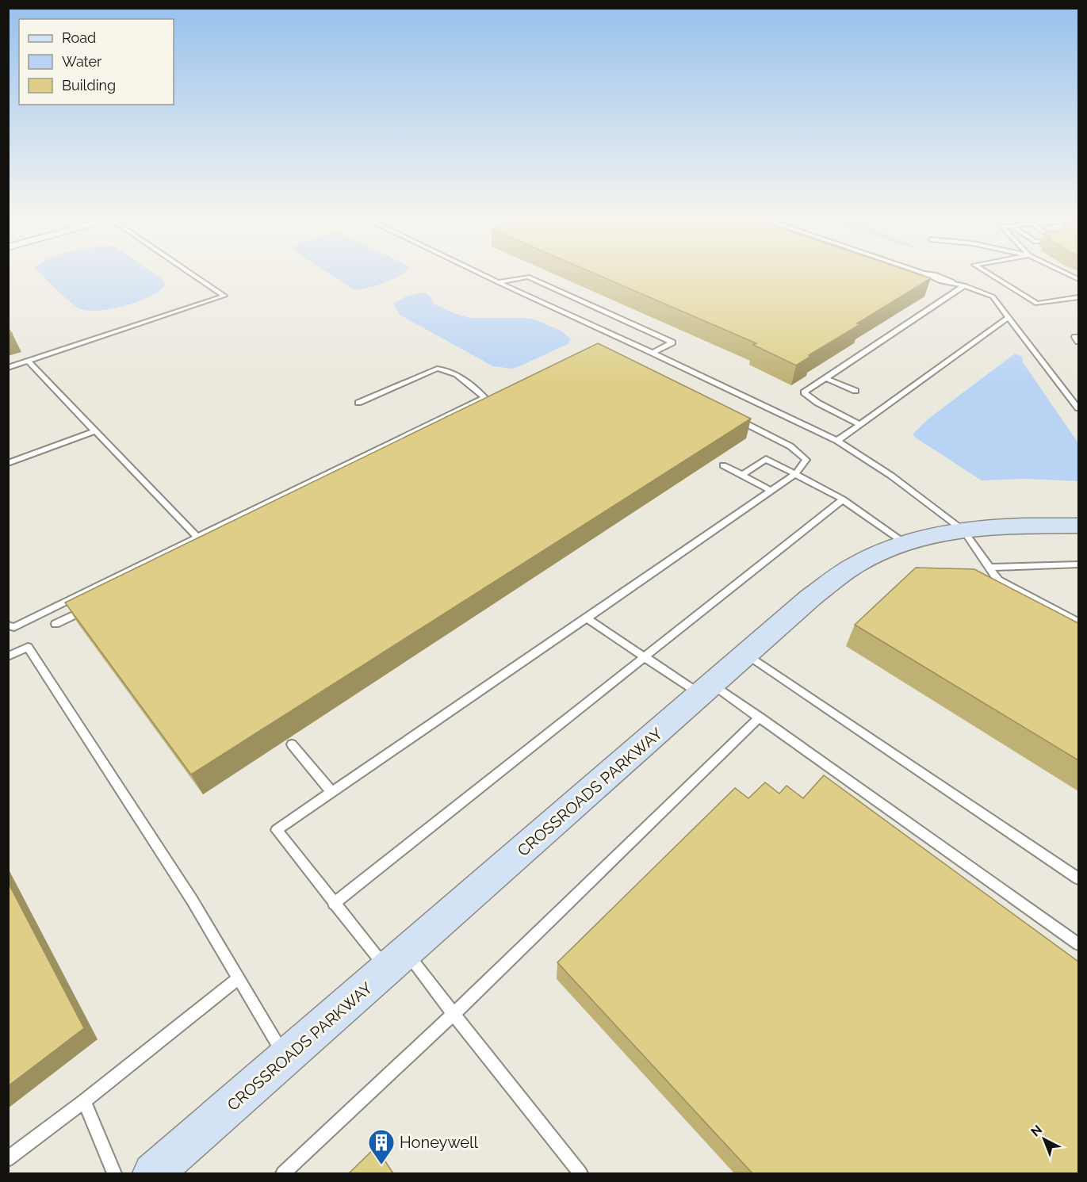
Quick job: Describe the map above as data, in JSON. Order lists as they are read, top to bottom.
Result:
{
  "streets": {
    "street": ["CROSSROADS PARKWAY"]
  },
  "places": {
    "building": ["Honeywell"]
  },
  "legend": ["Road", "Water", "Building"],
  "north": "top left"
}
